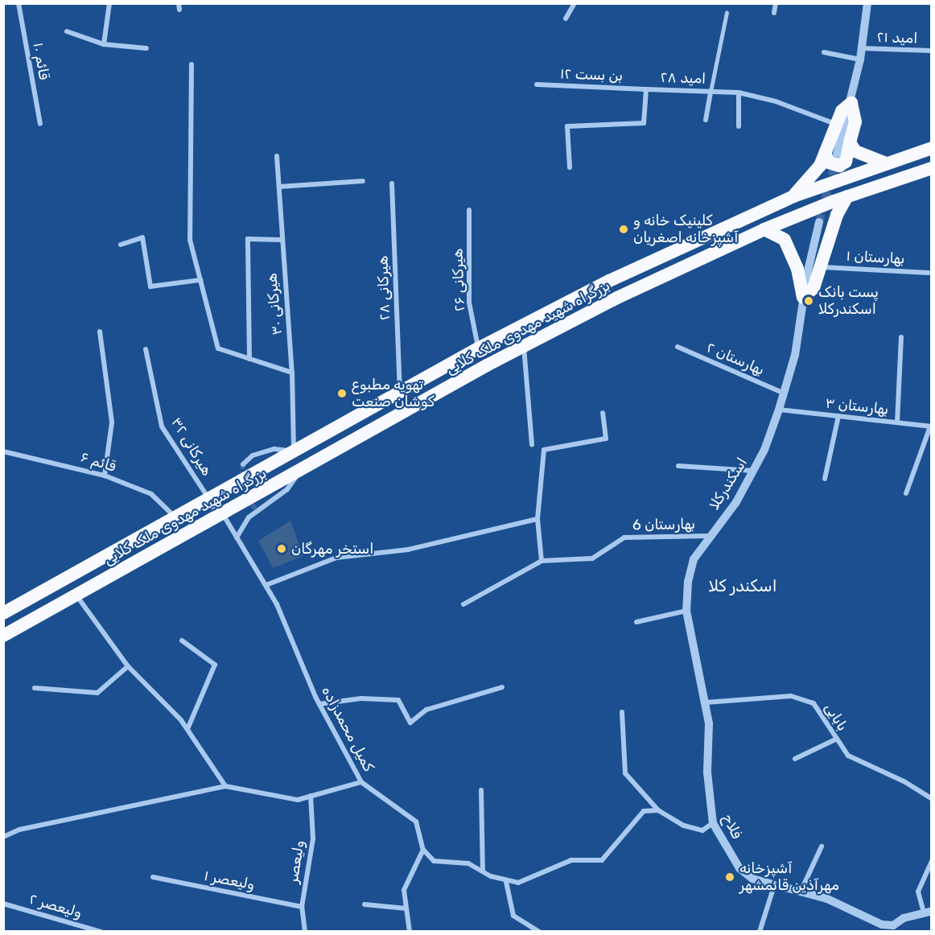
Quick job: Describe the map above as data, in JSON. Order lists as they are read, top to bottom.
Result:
{
  "streets": {
    "highway": ["بزرگراه شهید مهدوی ملک کلایی"],
    "street": [
      "امید ۲۱",
      "قائم ۱۰",
      "بن بست ۱۲",
      "امید ۲۸",
      "بهارستان ۱",
      "هیرکانی ۲۶",
      "هیرکانی ۲۸",
      "هیرکانی ۳۰",
      "بهارستان ۲",
      "بهارستان ۳",
      "هیرکانی ۳۲",
      "قائم ۶",
      "اسکندرکلا",
      "بهارستان 6",
      "بابایی",
      "کمیل محمدزاده",
      "فلاح",
      "ولیعصر",
      "ولیعصر ۱",
      "ولیعصر ۲"
    ]
  },
  "crossings": [
    ["بن بست ۱۲", "امید ۲۸"],
    ["هیرکانی ۲۶", "بزرگراه شهید مهدوی ملک کلایی"],
    ["هیرکانی ۲۸", "بزرگراه شهید مهدوی ملک کلایی"],
    ["هیرکانی ۳۰", "بزرگراه شهید مهدوی ملک کلایی"],
    ["بزرگراه شهید مهدوی ملک کلایی", "هیرکانی ۳۲"],
    ["بزرگراه شهید مهدوی ملک کلایی", "قائم ۶"],
    ["بزرگراه شهید مهدوی ملک کلایی", "کمیل محمدزاده"],
    ["بهارستان ۲", "اسکندرکلا"],
    ["بهارستان ۳", "اسکندرکلا"],
    ["اسکندرکلا", "بهارستان 6"],
    ["اسکندرکلا", "بابایی"],
    ["اسکندرکلا", "فلاح"],
    ["بابایی", "فلاح"],
    ["ولیعصر", "ولیعصر ۱"]
  ],
  "districts": ["اسکندر کلا"],
  "places": [
    "کلینیک خانه و آشپزخانه اصغریان",
    "پست بانک اسکندرکلا",
    "تهویه مطبوع کوشان صنعت",
    "استخر مهرگان",
    "آشپزخانه مهرآذین قائمشهر"
  ]
}
